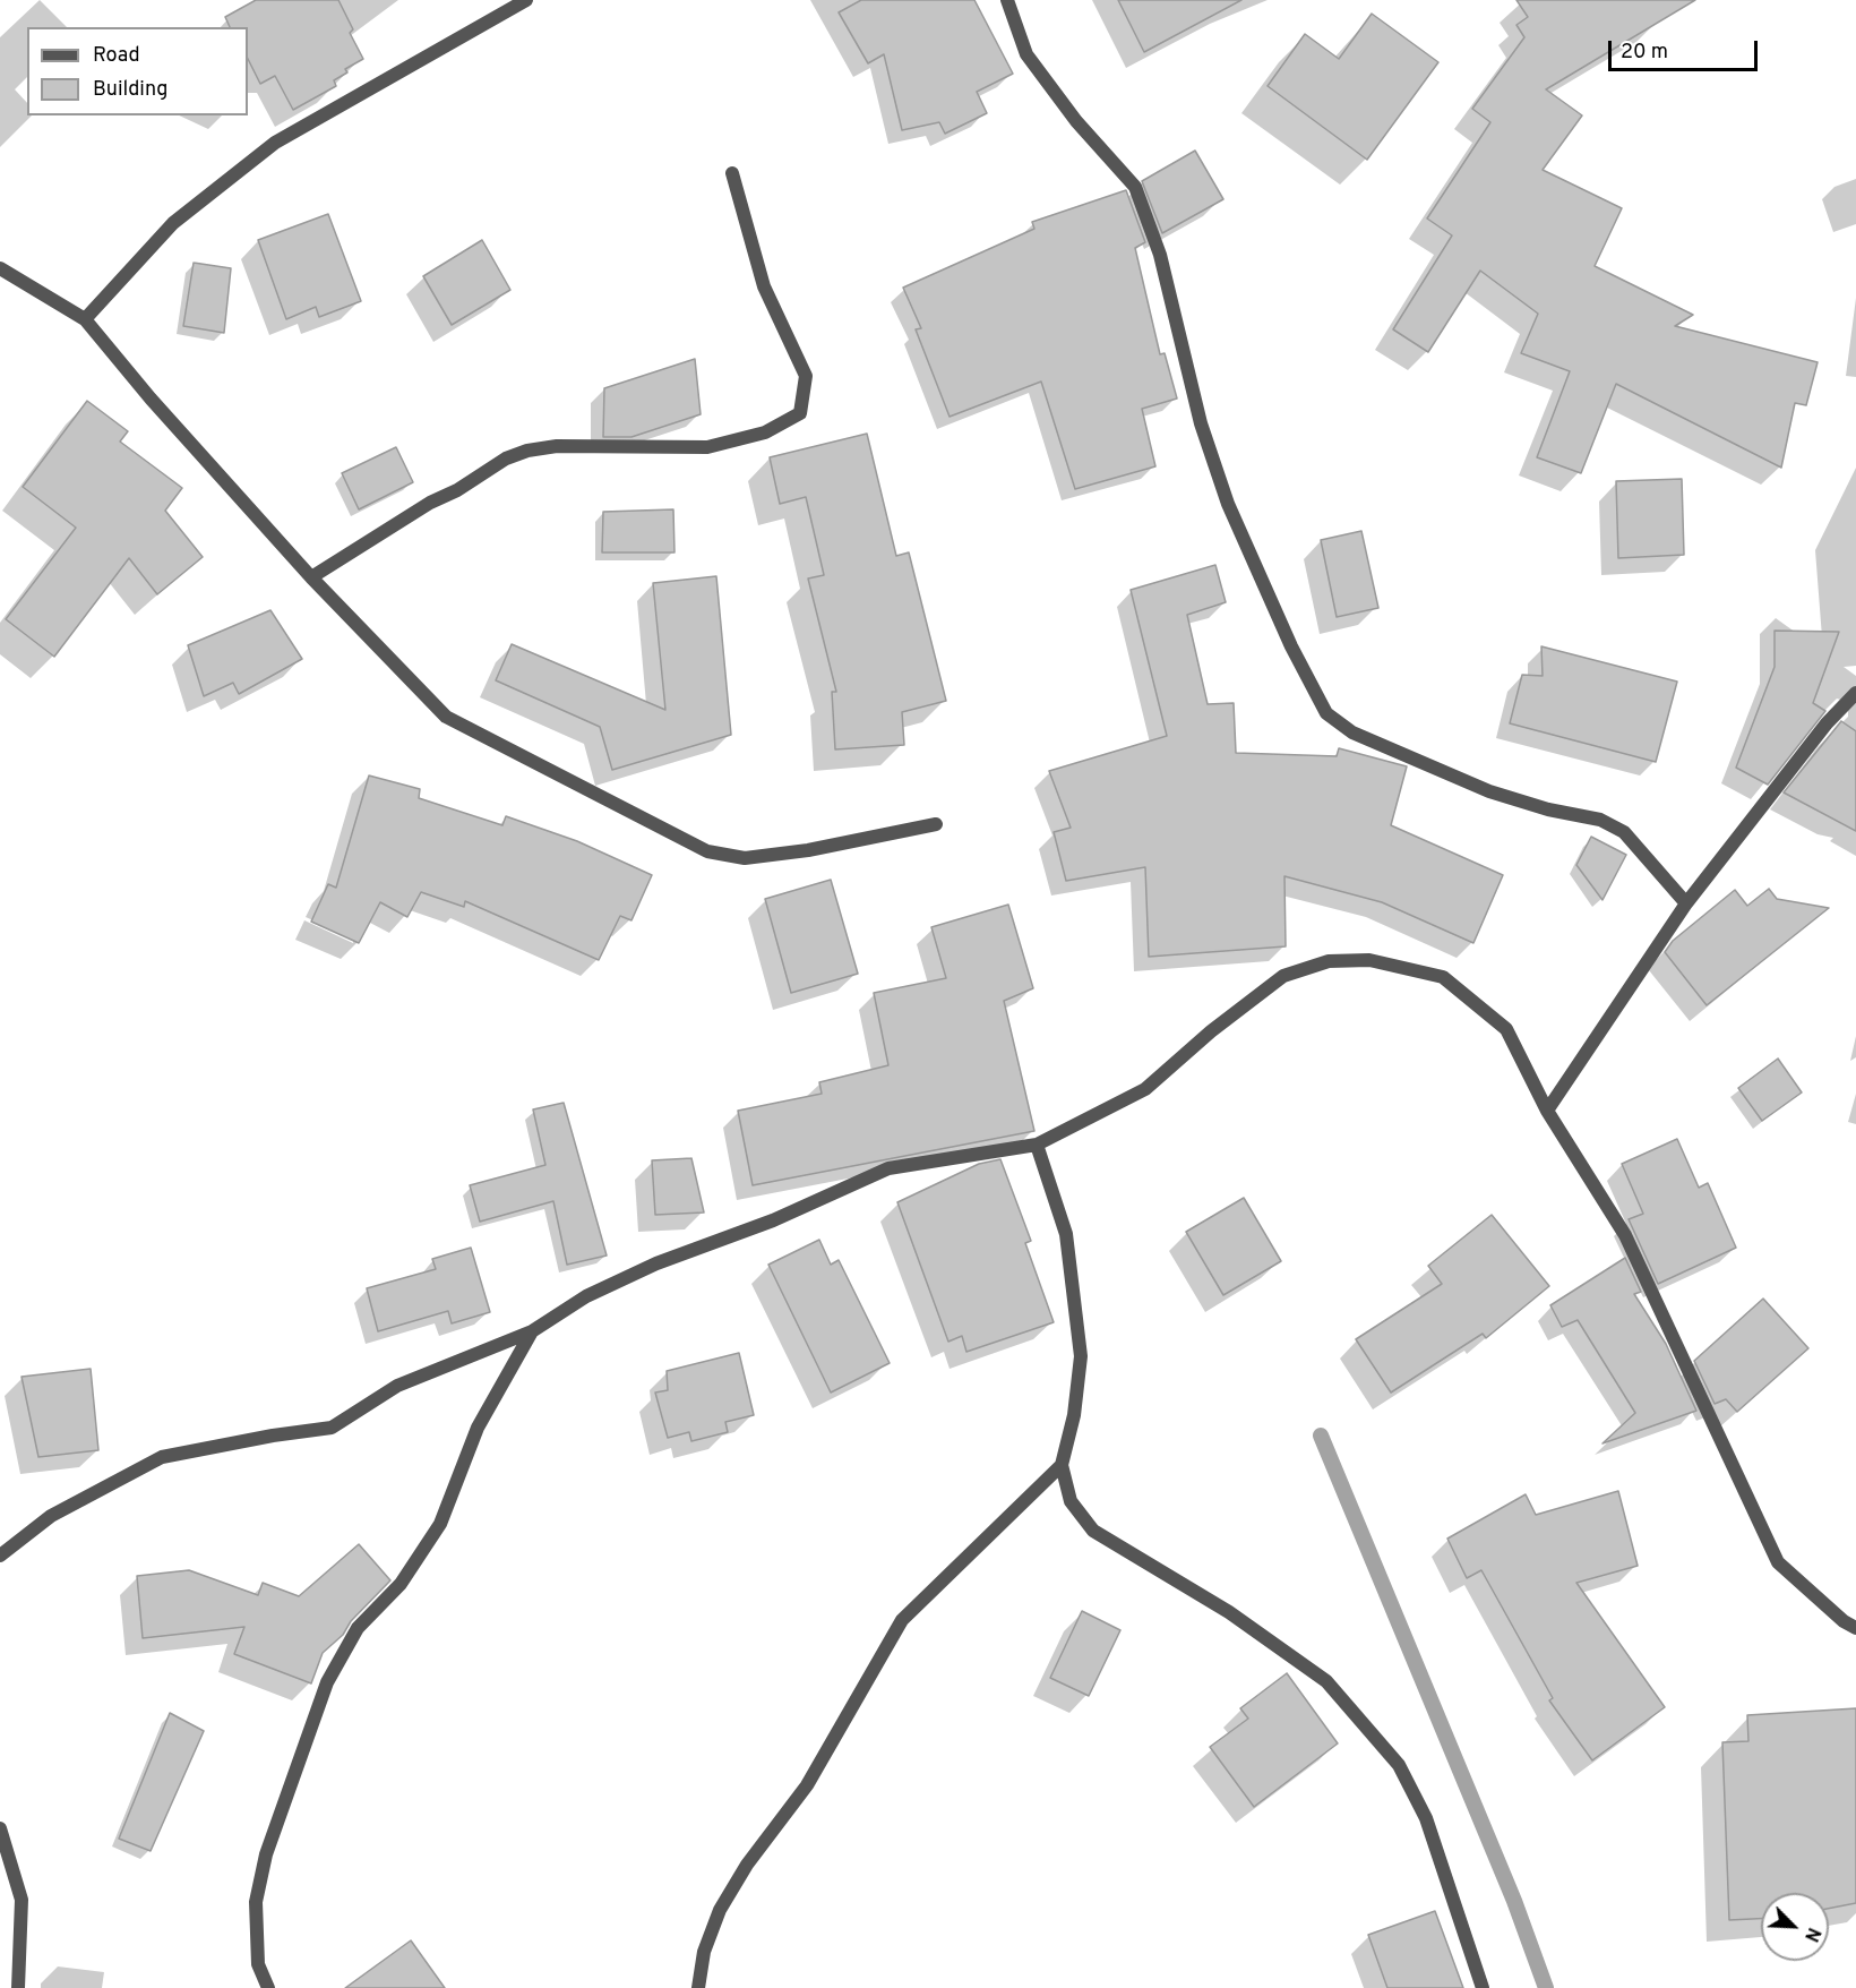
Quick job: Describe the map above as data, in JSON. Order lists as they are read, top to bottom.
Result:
{
  "legend": ["Road", "Building"],
  "scale_bar": "20 m",
  "north": "bottom right"
}
